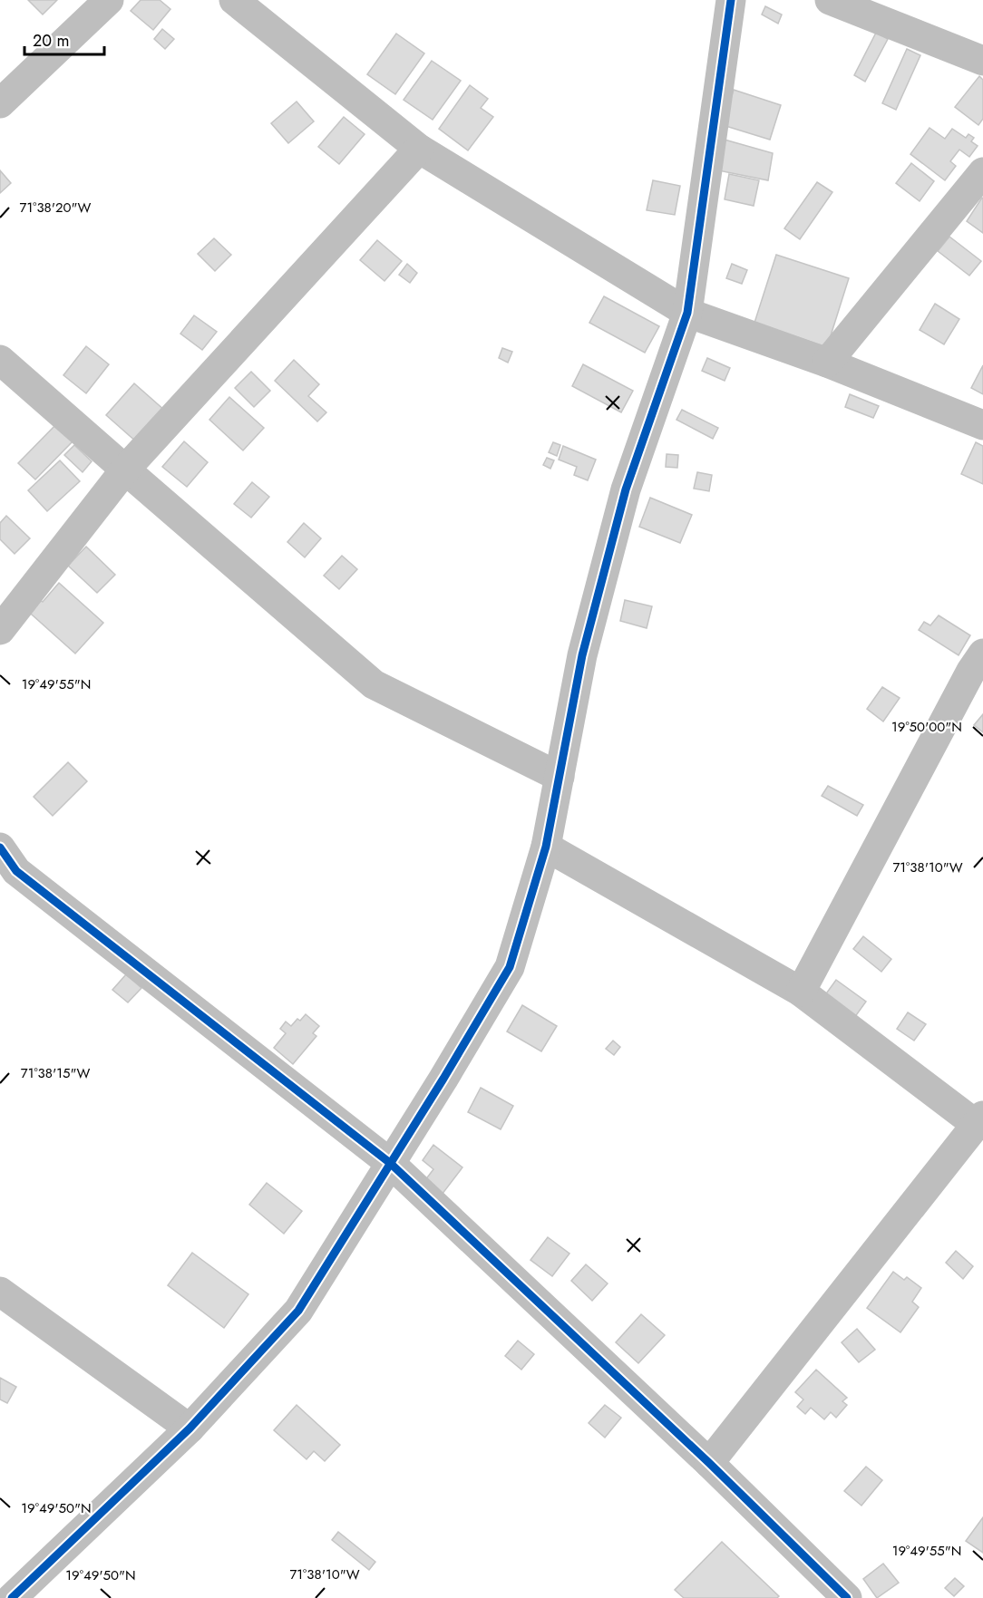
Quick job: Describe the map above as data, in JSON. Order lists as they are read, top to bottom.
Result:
{
  "scale_bar": "20 m",
  "coordinates": [
    "71°38'20\"W",
    "19°49'55\"N",
    "19°50'00\"N",
    "71°38'10\"W",
    "71°38'15\"W",
    "19°49'50\"N"
  ]
}
